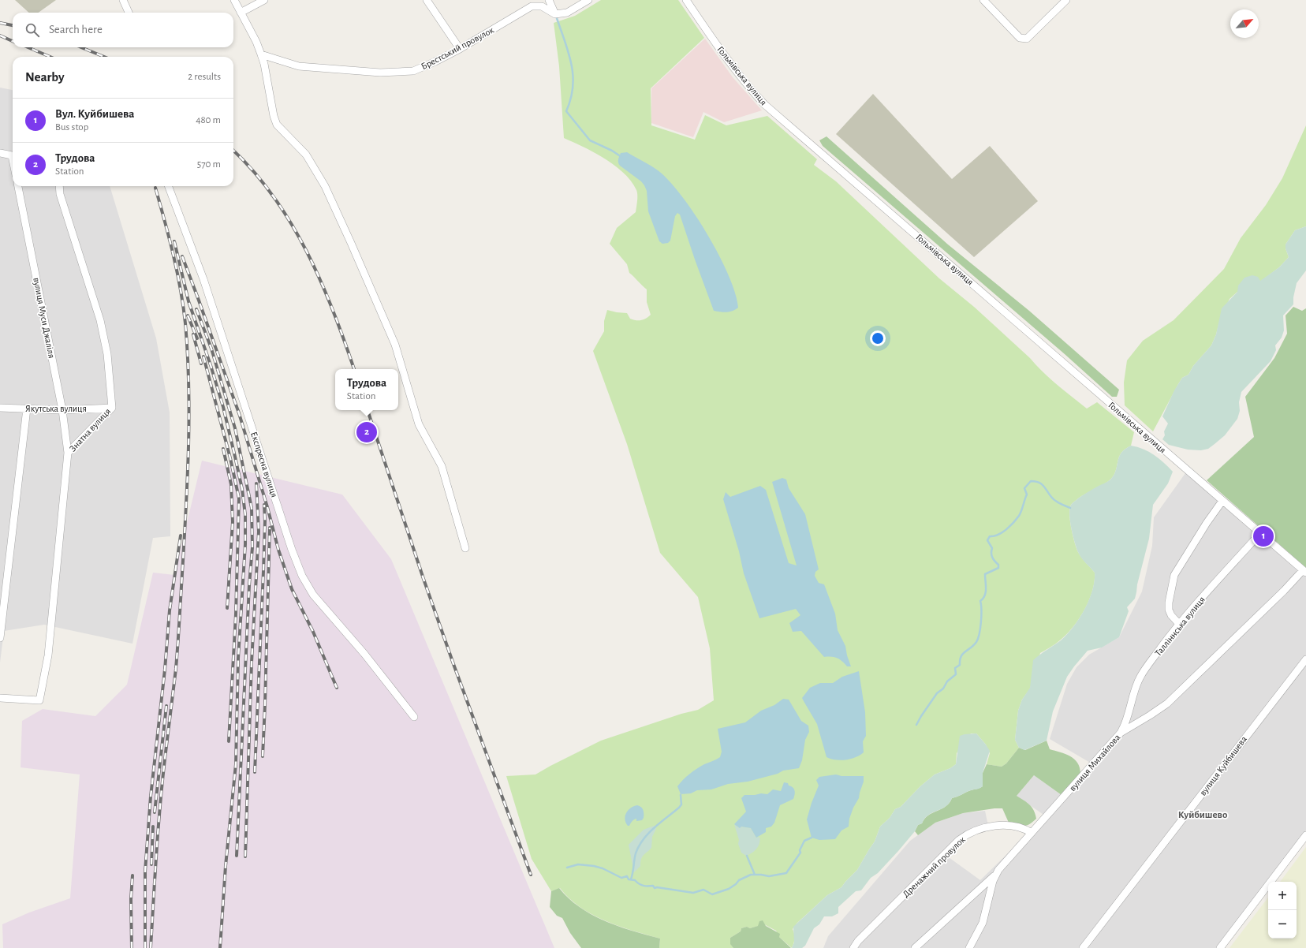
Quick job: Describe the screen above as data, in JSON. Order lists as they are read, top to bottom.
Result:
{
  "streets": {
    "street": [
      "Брестський провулок",
      "Гольмівська вулиця",
      "вулиця Муси Джаліля",
      "Якутська вулиця",
      "Знатна вулиця",
      "Експресна вулиця",
      "Талліннська вулиця",
      "вулиця Михайлова",
      "вулиця Куйбишева",
      "Дренажний провулок"
    ]
  },
  "crossings": [
    ["Гольмівська вулиця", "Талліннська вулиця"],
    ["Гольмівська вулиця", "вулиця Михайлова"],
    ["вулиця Муси Джаліля", "Якутська вулиця"],
    ["вулиця Муси Джаліля", "Знатна вулиця"],
    ["Якутська вулиця", "Знатна вулиця"],
    ["Талліннська вулиця", "вулиця Михайлова"],
    ["вулиця Михайлова", "Дренажний провулок"]
  ],
  "districts": ["Куйбишево"],
  "north": "top right",
  "page": {
    "search": "Search here",
    "heading": ["Nearby", "2 results"],
    "list": [
      {
        "mark": "1",
        "name": "Вул. Куйбишева",
        "note": "Bus stop",
        "value": "480 m"
      },
      {
        "mark": "2",
        "name": "Трудова",
        "note": "Station",
        "value": "570 m"
      }
    ],
    "popup": ["Трудова", "Station"],
    "pins": ["2", "1"],
    "map_buttons": ["+", "−"]
  }
}
